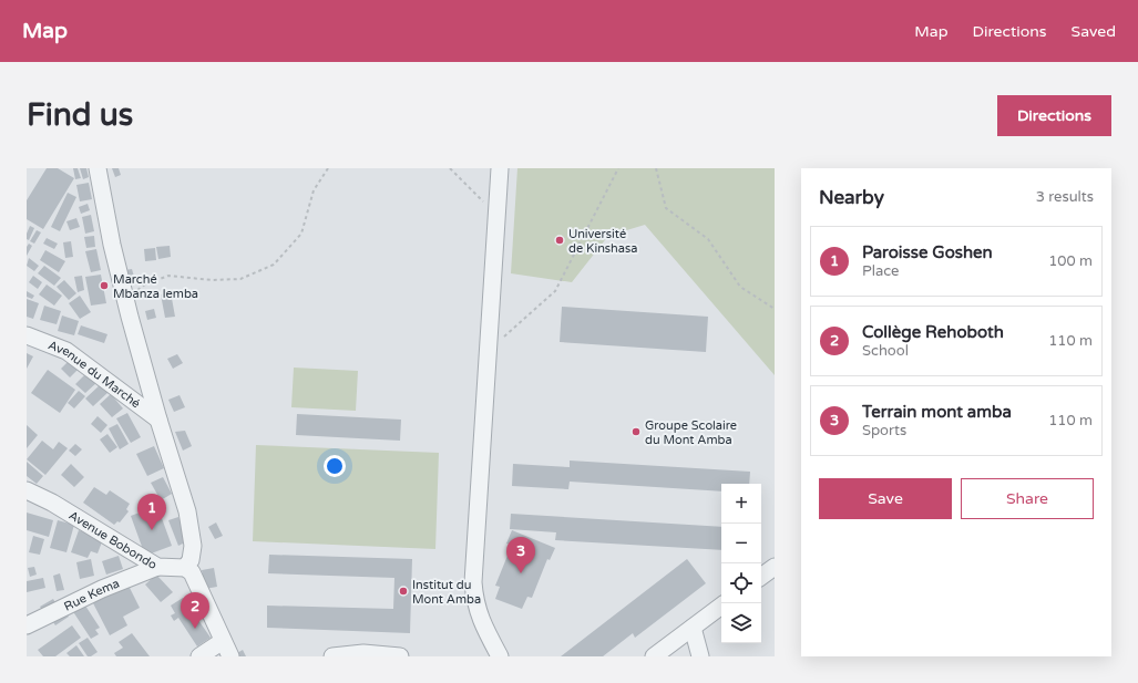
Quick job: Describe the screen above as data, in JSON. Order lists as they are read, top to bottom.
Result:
{
  "streets": {
    "street": ["Avenue du Marché", "Avenue Bobondo", "Rue Kema"]
  },
  "crossings": [
    ["Avenue du Marché", "Avenue Bobondo"],
    ["Avenue Bobondo", "Rue Kema"]
  ],
  "places": [
    "Université de Kinshasa",
    "Marché Mbanza lemba",
    "Groupe Scolaire du Mont Amba",
    "Institut du Mont Amba"
  ],
  "page": {
    "header": "Map",
    "nav": ["Map", "Directions", "Saved"],
    "buttons": [
      "Directions",
      ["Save", "Share"]
    ],
    "title": "Find us",
    "heading": ["Nearby", "3 results"],
    "list": [
      {
        "mark": "1",
        "name": "Paroisse Goshen",
        "note": "Place",
        "value": "100 m"
      },
      {
        "mark": "2",
        "name": "Collège Rehoboth",
        "note": "School",
        "value": "110 m"
      },
      {
        "mark": "3",
        "name": "Terrain mont amba",
        "note": "Sports",
        "value": "110 m"
      }
    ],
    "map_buttons": ["+", "−"],
    "pins": ["1", "3", "2"]
  }
}
